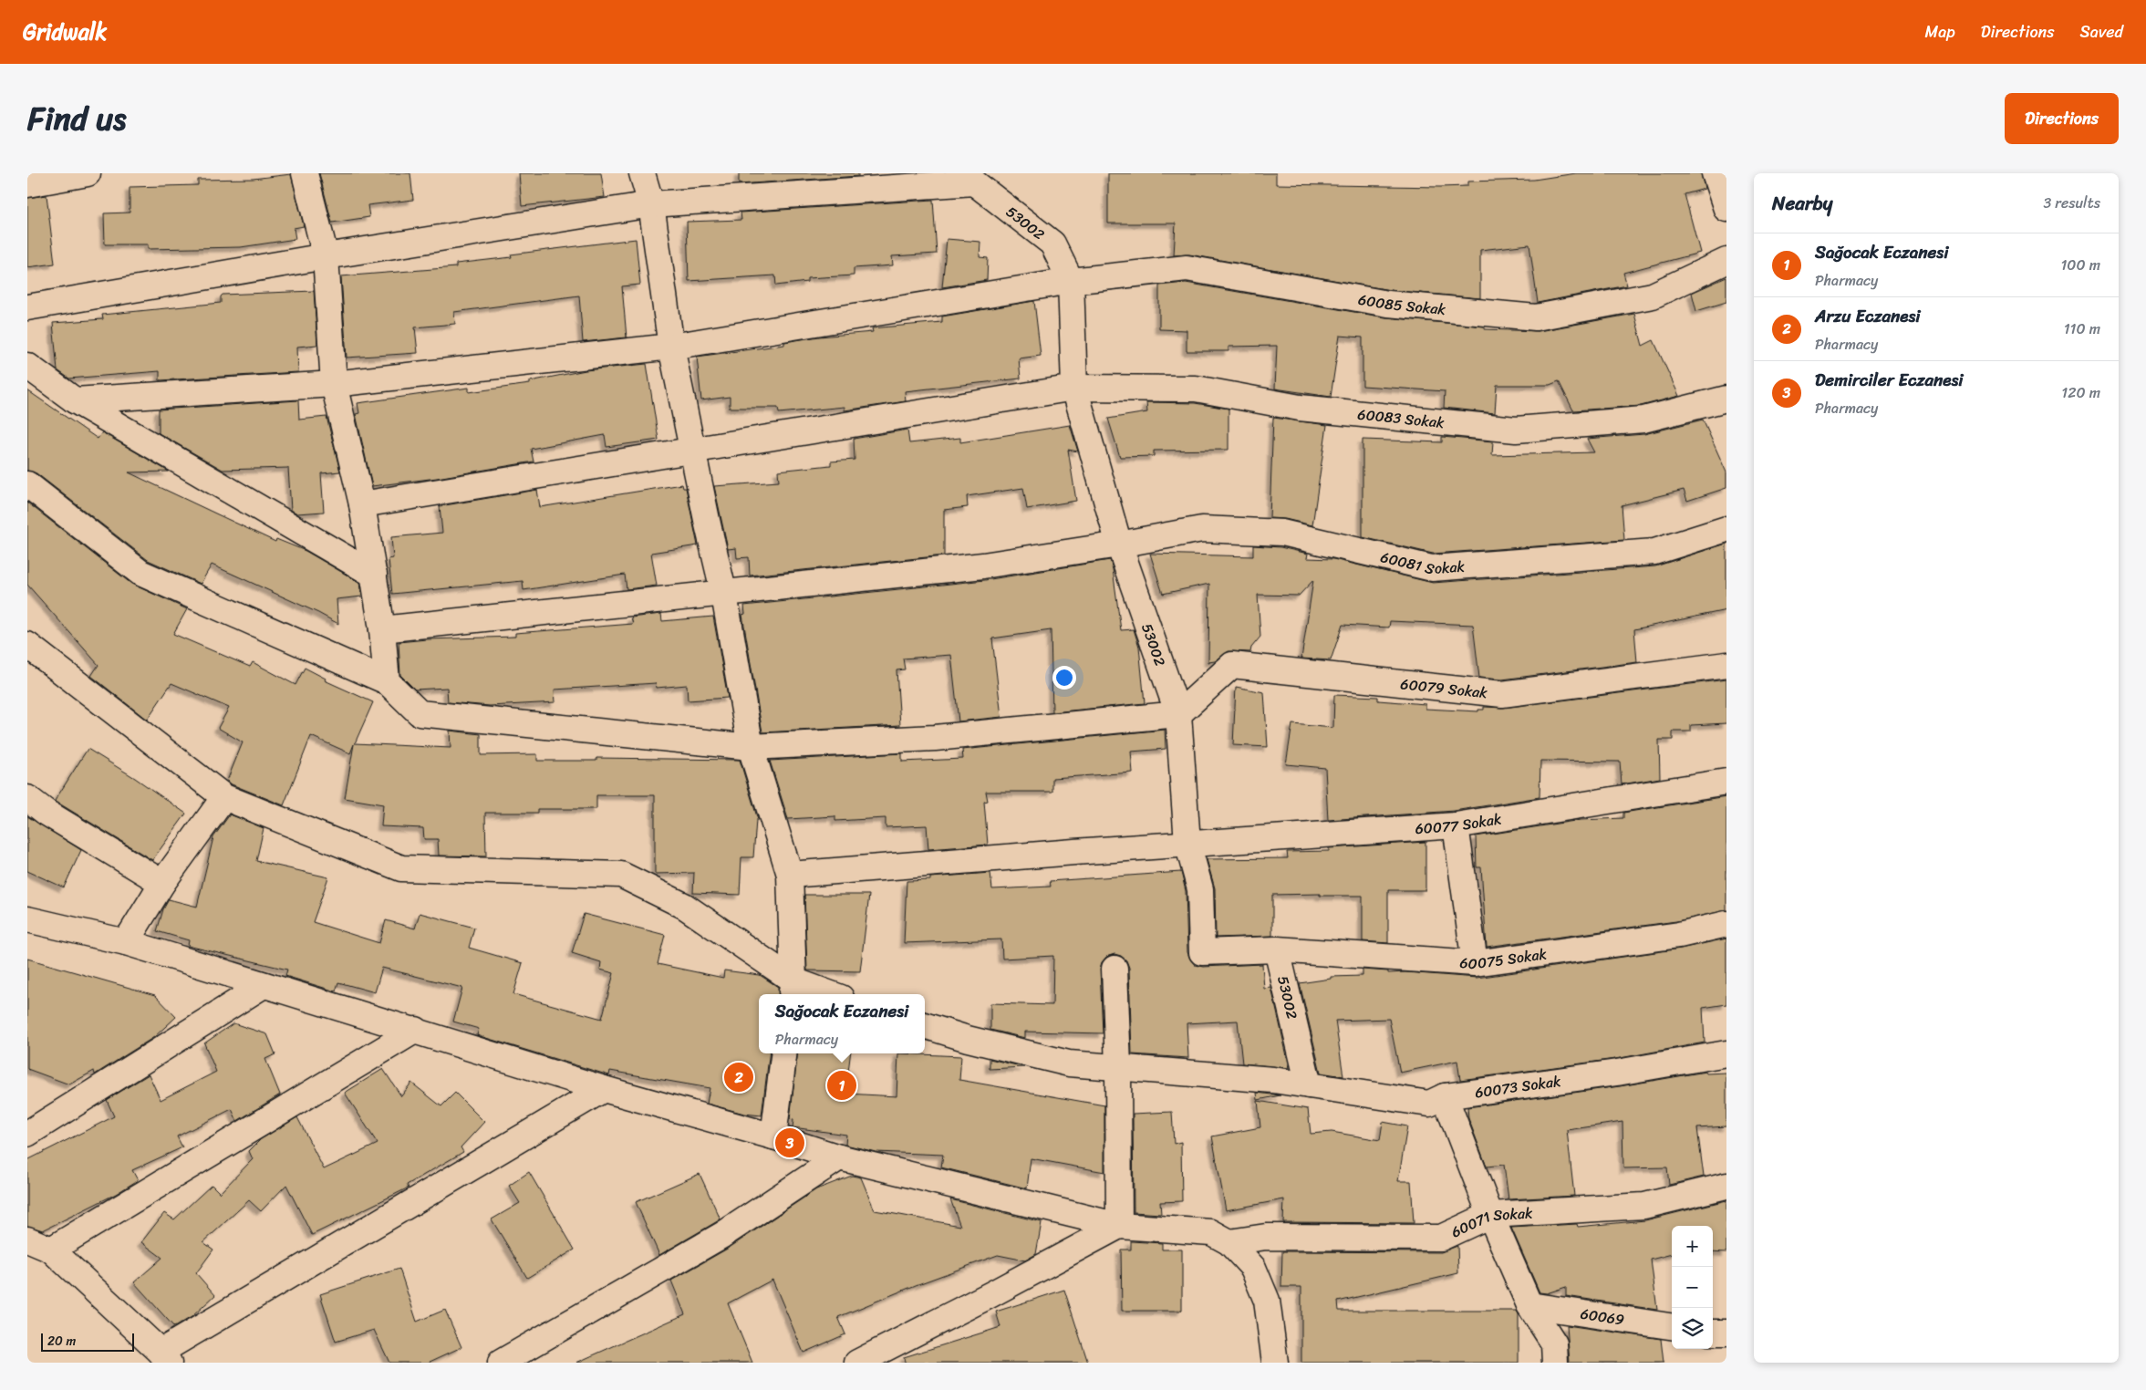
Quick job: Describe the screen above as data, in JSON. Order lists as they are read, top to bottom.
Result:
{
  "streets": {
    "street": [
      "53002",
      "60085 Sokak",
      "60083 Sokak",
      "60081 Sokak",
      "60079 Sokak",
      "60077 Sokak",
      "60075 Sokak",
      "60073 Sokak",
      "60071 Sokak",
      "60069"
    ]
  },
  "crossings": [
    ["53002", "60085 Sokak"],
    ["53002", "60083 Sokak"],
    ["53002", "60081 Sokak"],
    ["53002", "60079 Sokak"],
    ["53002", "60077 Sokak"],
    ["53002", "60075 Sokak"],
    ["53002", "60073 Sokak"]
  ],
  "scale_bar": "20 m",
  "page": {
    "header": "Gridwalk",
    "nav": ["Map", "Directions", "Saved"],
    "title": "Find us",
    "buttons": "Directions",
    "heading": ["Nearby", "3 results"],
    "list": [
      {
        "mark": "1",
        "name": "Sağocak Eczanesi",
        "note": "Pharmacy",
        "value": "100 m"
      },
      {
        "mark": "2",
        "name": "Arzu Eczanesi",
        "note": "Pharmacy",
        "value": "110 m"
      },
      {
        "mark": "3",
        "name": "Demirciler Eczanesi",
        "note": "Pharmacy",
        "value": "120 m"
      }
    ],
    "popup": ["Sağocak Eczanesi", "Pharmacy"],
    "pins": ["2", "1", "3"],
    "map_buttons": ["+", "−"],
    "scale": "20 m"
  }
}
